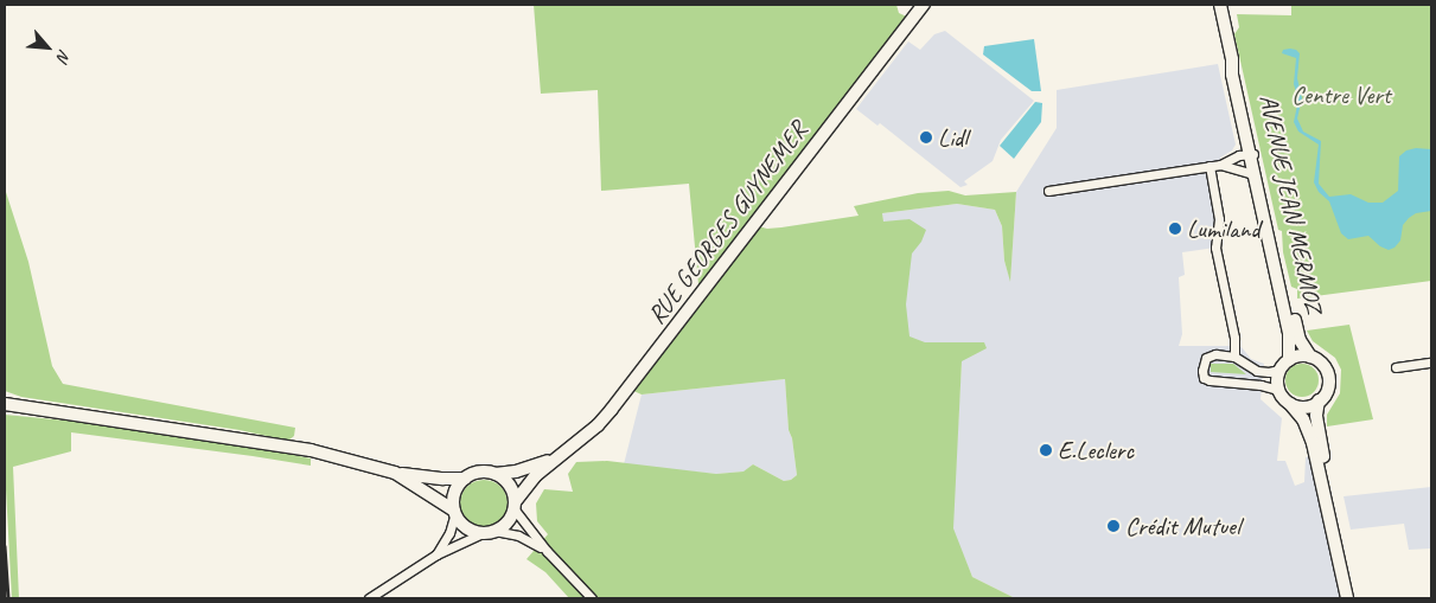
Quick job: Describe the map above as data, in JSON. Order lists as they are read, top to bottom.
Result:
{
  "streets": {
    "street": ["AVENUE JEAN MERMOZ", "RUE GEORGES GUYNEMER"]
  },
  "parks": ["Centre Vert"],
  "places": [
    "Lidl",
    "Lumiland",
    "E.Leclerc",
    "Crédit Mutuel"
  ],
  "north": "bottom right"
}
